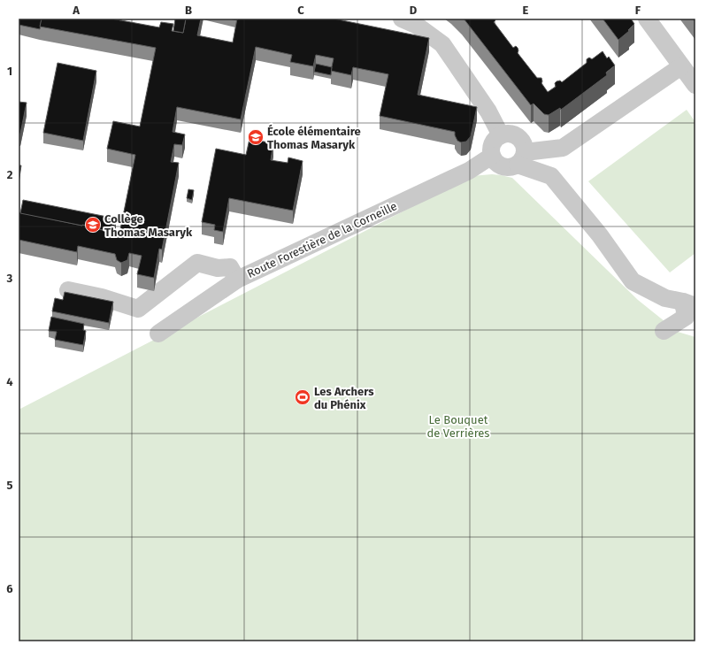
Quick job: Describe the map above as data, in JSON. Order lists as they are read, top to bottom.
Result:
{
  "streets": {
    "street": ["Route Forestière de la Corneille"]
  },
  "parks": ["Le Bouquet de Verrières"],
  "places": {
    "school or university": ["École élémentaire Thomas Masaryk", "Collège Thomas Masaryk"],
    "sports": ["Les Archers du Phénix"]
  },
  "grid": {
    "columns": [
      "A",
      "B",
      "C",
      "D",
      "E",
      "F"
    ],
    "rows": [
      "1",
      "2",
      "3",
      "4",
      "5",
      "6"
    ]
  }
}
